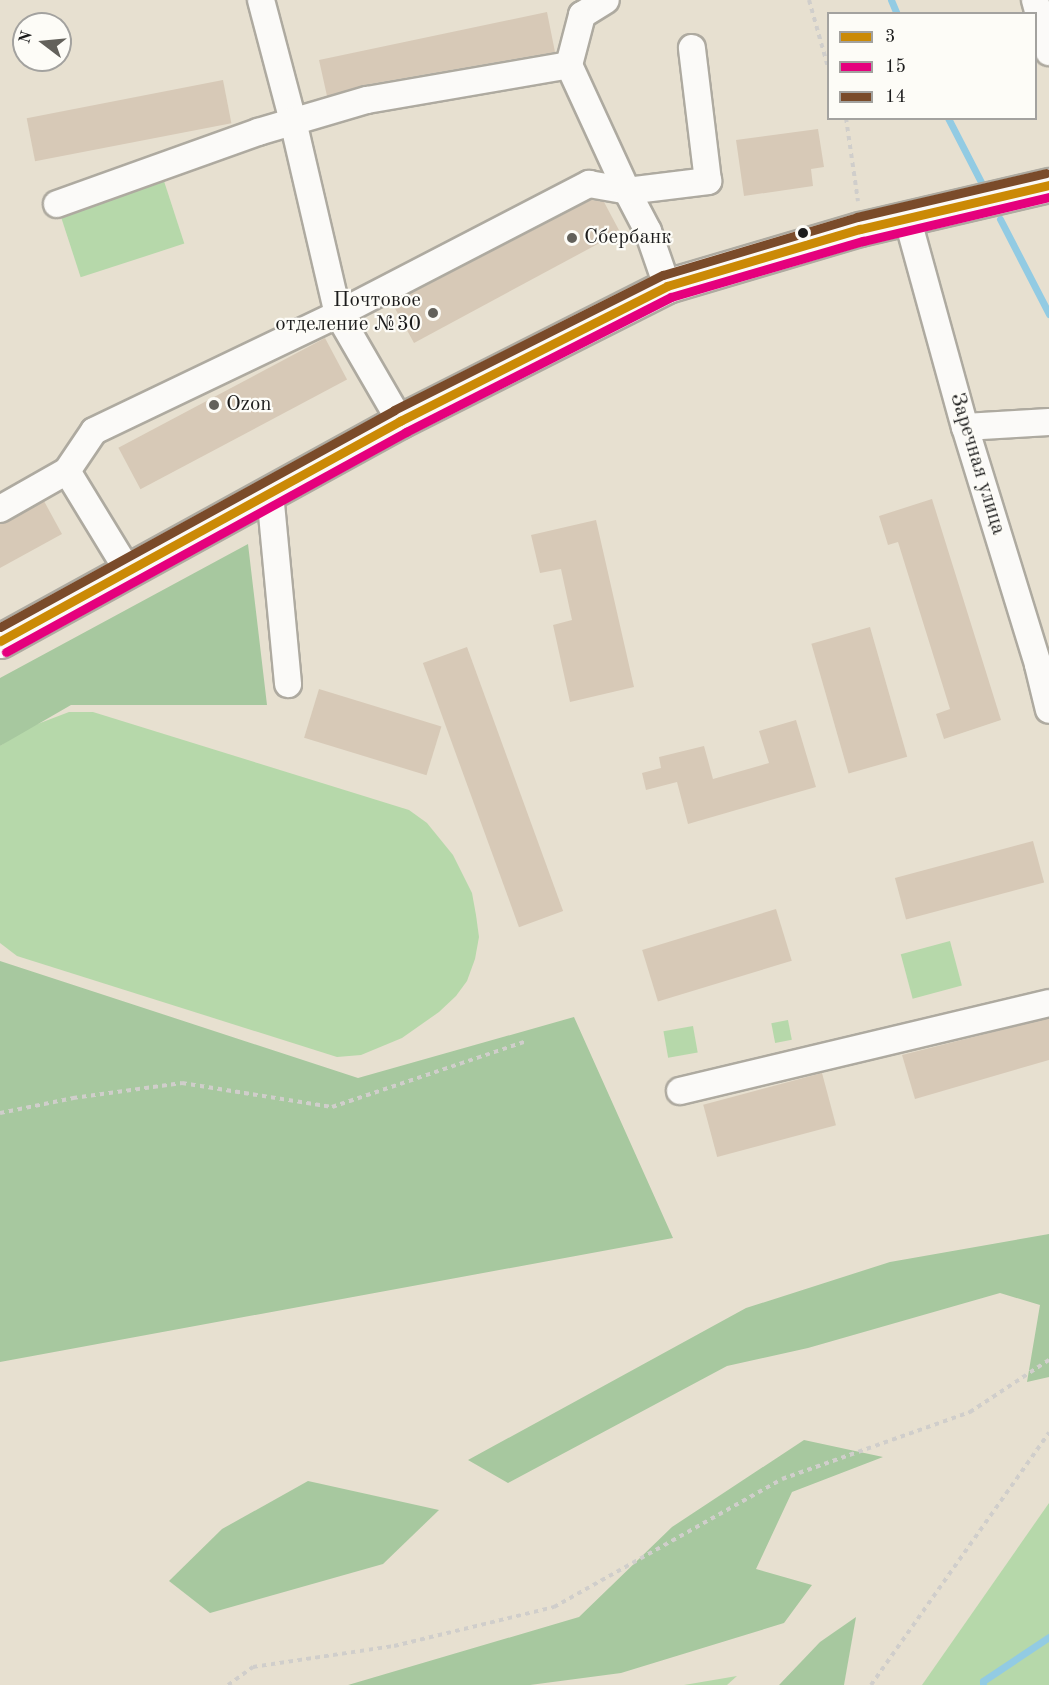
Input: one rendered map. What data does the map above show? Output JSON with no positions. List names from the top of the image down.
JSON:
{
  "streets": {
    "street": ["Заречная улица"]
  },
  "places": ["Сбербанк", "Почтовое отделение №30", "Ozon"],
  "lines": ["transit line 14", "transit line 3", "transit line 15"],
  "legend": ["3", "15", "14"],
  "north": "left"
}
